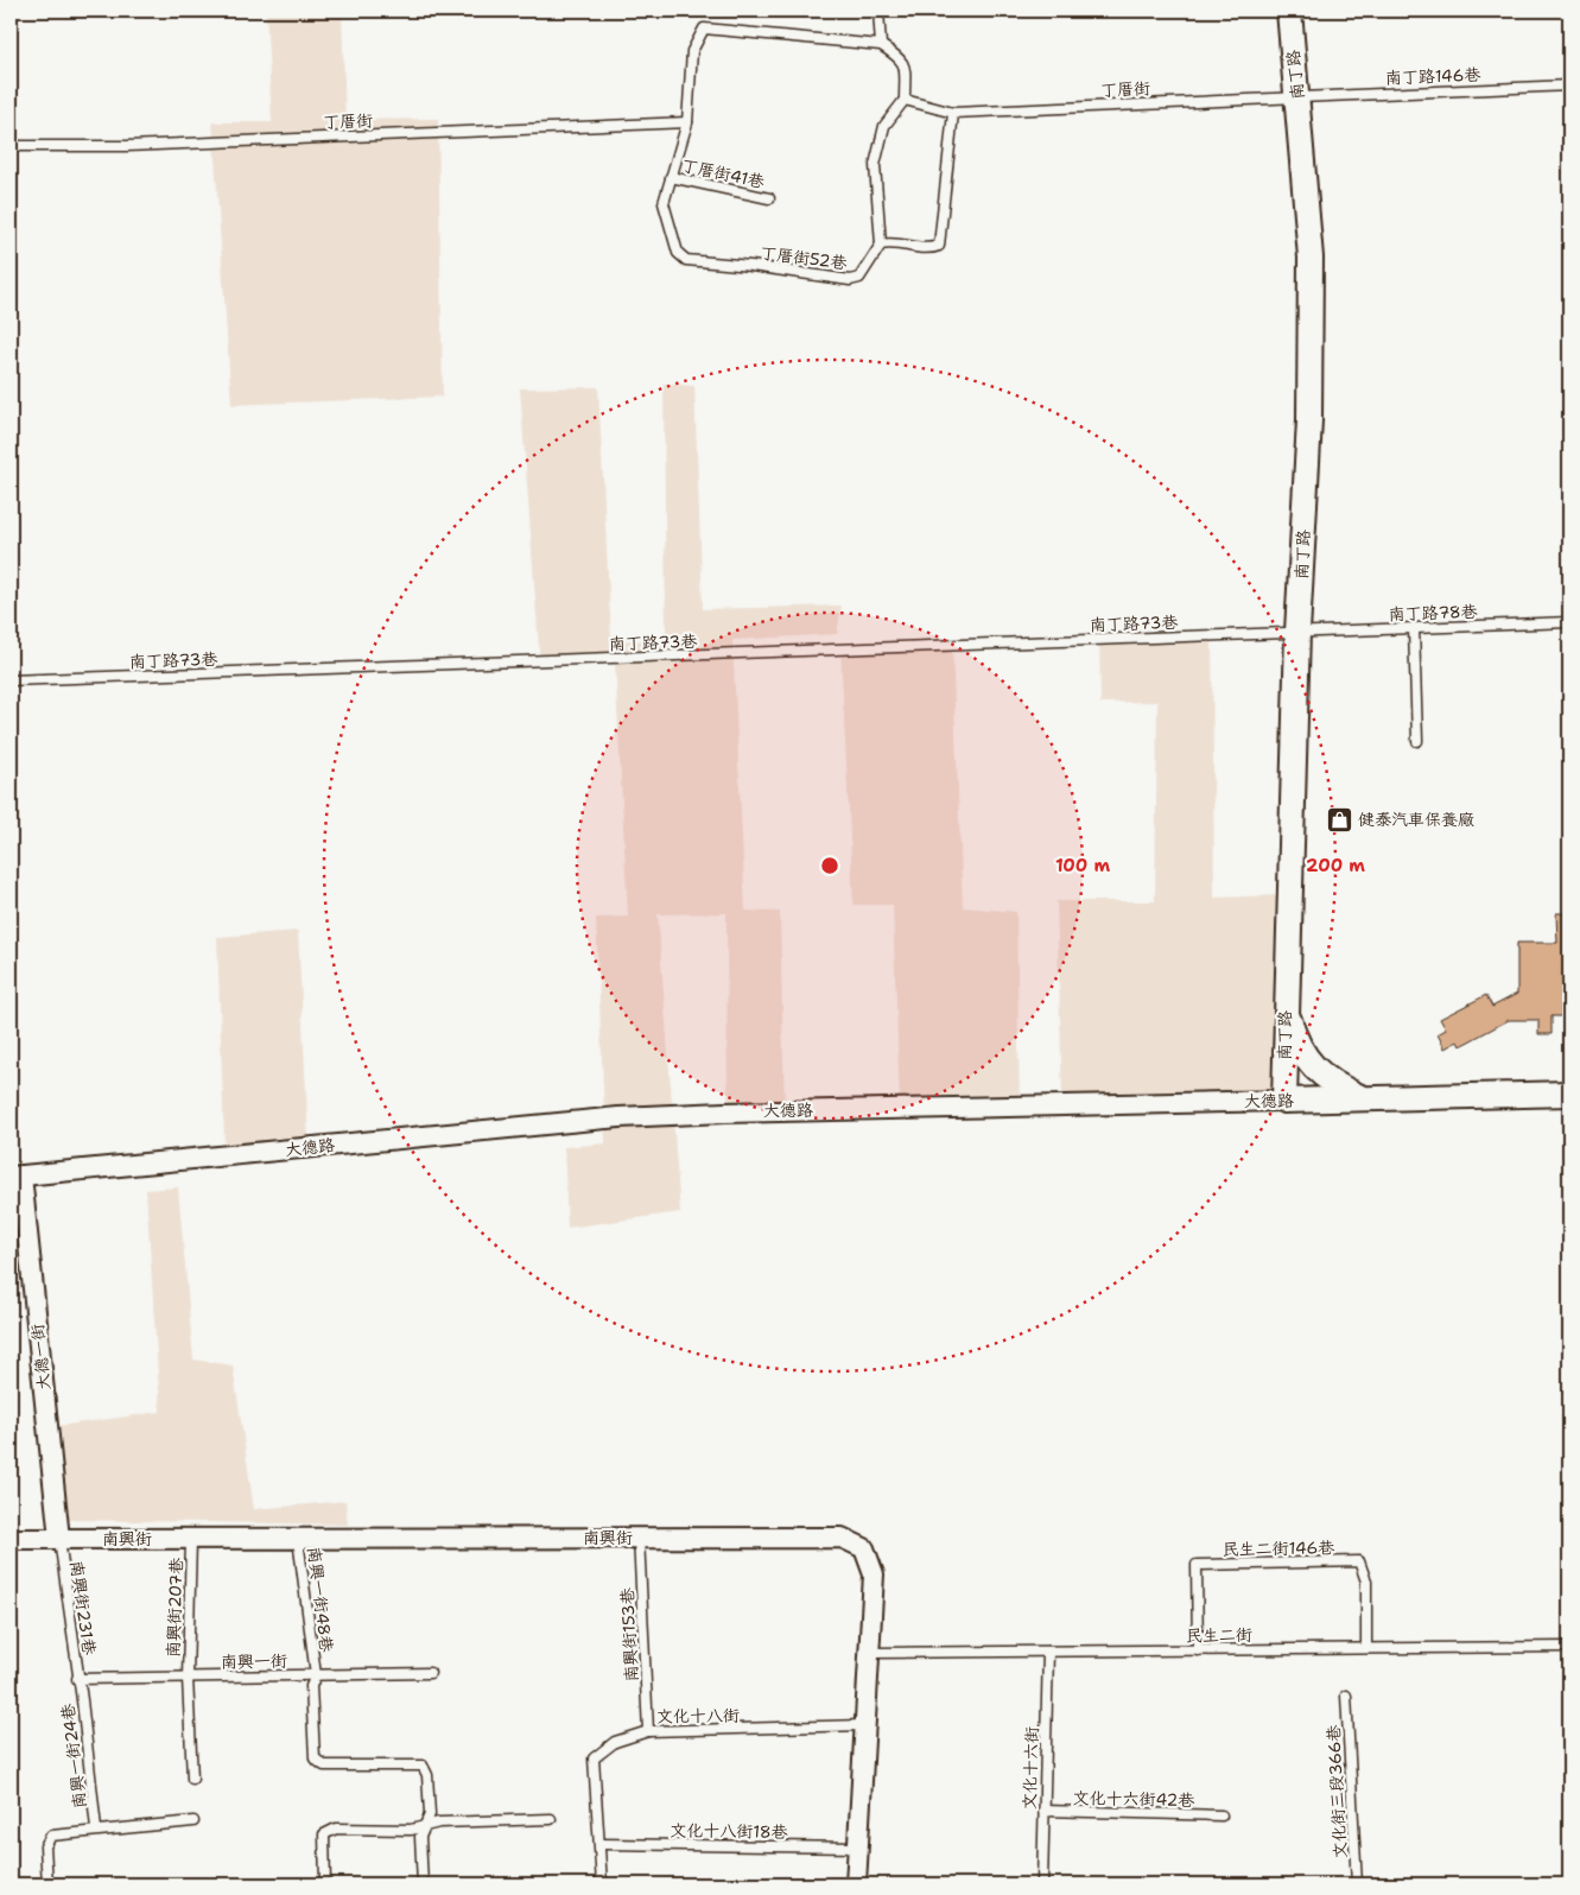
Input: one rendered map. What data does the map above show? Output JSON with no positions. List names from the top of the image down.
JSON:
{
  "streets": {
    "street": [
      "南丁路",
      "大德路",
      "大德一街",
      "南興街"
    ],
    "lane": [
      "南丁路146巷",
      "丁厝街",
      "丁厝街41巷",
      "丁厝街52巷",
      "南丁路78巷",
      "南丁路73巷",
      "民生二街146巷",
      "南興一街48巷",
      "南興街231巷",
      "南興街207巷",
      "南興街153巷",
      "民生二街",
      "南興一街",
      "文化十八街",
      "南興一街24巷",
      "文化十六街",
      "文化街三段366巷",
      "文化十六街42巷",
      "文化十八街18巷"
    ]
  },
  "crossings": [
    ["南丁路", "南丁路146巷"],
    ["南丁路", "丁厝街"],
    ["南丁路", "南丁路78巷"],
    ["南丁路", "南丁路73巷"],
    ["南丁路", "大德路"],
    ["南丁路146巷", "丁厝街"],
    ["丁厝街", "丁厝街52巷"],
    ["丁厝街41巷", "丁厝街52巷"],
    ["南丁路78巷", "南丁路73巷"],
    ["大德路", "大德一街"],
    ["大德一街", "南興街"],
    ["大德一街", "南興街231巷"],
    ["南興街", "南興一街48巷"],
    ["南興街", "南興街231巷"],
    ["南興街", "南興街207巷"],
    ["南興街", "南興街153巷"],
    ["南興街", "民生二街"],
    ["南興街", "文化十八街"],
    ["南興街", "文化十八街18巷"],
    ["民生二街146巷", "民生二街"],
    ["南興一街48巷", "南興一街"],
    ["南興街231巷", "南興一街"],
    ["南興街231巷", "南興一街24巷"],
    ["南興街207巷", "南興一街"],
    ["南興街153巷", "文化十八街"],
    ["民生二街", "文化十六街"],
    ["南興一街", "南興一街24巷"],
    ["文化十八街", "文化十八街18巷"],
    ["文化十六街", "文化十六街42巷"]
  ],
  "places": {
    "shop": ["健泰汽車保養廠"]
  },
  "rings": ["100 m", "200 m"]
}
